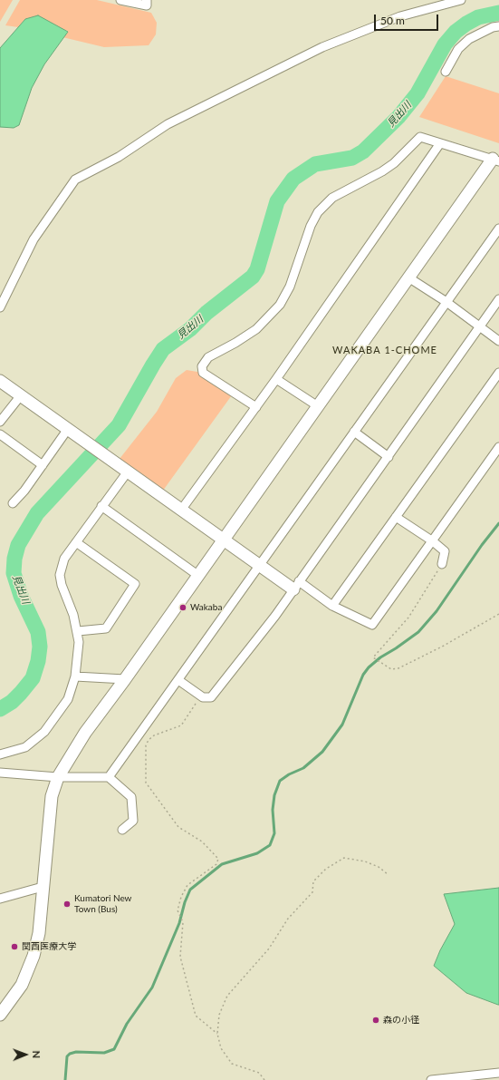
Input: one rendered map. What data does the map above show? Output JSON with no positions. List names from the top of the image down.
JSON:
{
  "districts": ["WAKABA 1-CHOME"],
  "water": ["見出川"],
  "places": [
    "Wakaba",
    "Kumatori New Town (Bus)",
    "関西医療大学",
    "森の小径"
  ],
  "scale_bar": "50 m",
  "north": "right"
}
